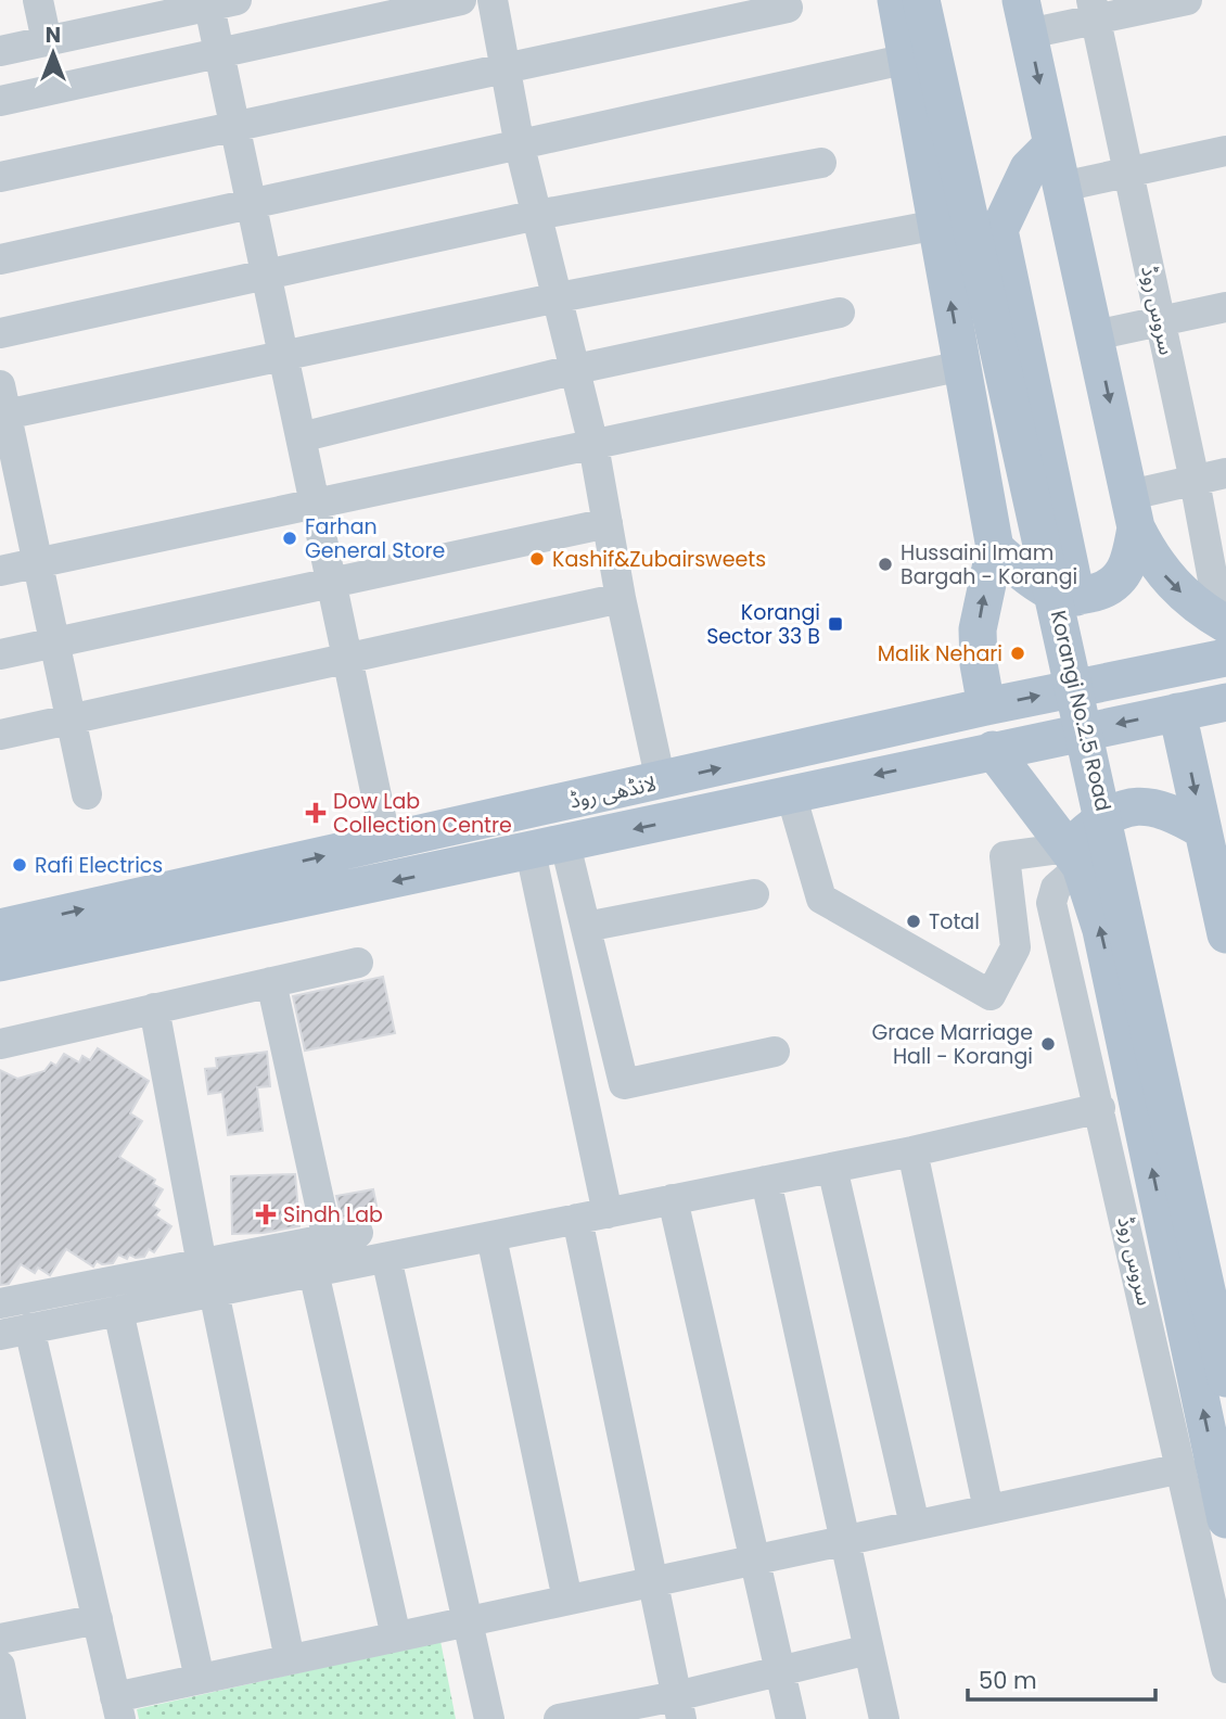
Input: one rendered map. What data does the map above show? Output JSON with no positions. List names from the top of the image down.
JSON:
{
  "streets": {
    "main road": ["Korangi No.2.5 Road", "لانڈھی روڈ"],
    "street": ["سروس روڈ"]
  },
  "places": {
    "other": [
      "Farhan General Store",
      "Kashif&Zubairsweets",
      "Hussaini Imam Bargah - Korangi",
      "Malik Nehari",
      "Rafi Electrics",
      "Total",
      "Grace Marriage Hall - Korangi"
    ],
    "transit": ["Korangi Sector 33 B"],
    "health": ["Dow Lab Collection Centre", "Sindh Lab"]
  },
  "scale_bar": "50 m",
  "north": "top"
}
